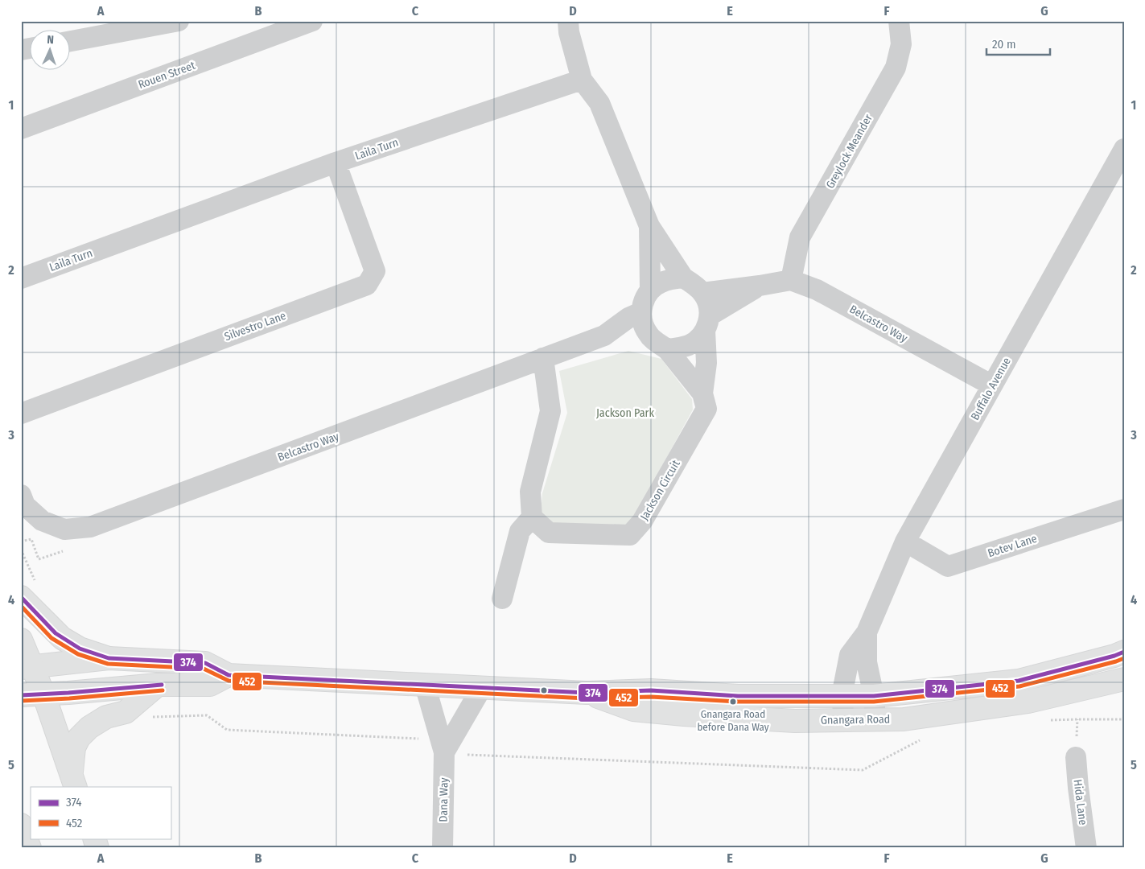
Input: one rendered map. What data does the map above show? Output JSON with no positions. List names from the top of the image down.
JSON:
{
  "streets": {
    "main road": ["Gnangara Road"],
    "street": [
      "Rouen Street",
      "Laila Turn",
      "Greylock Meander",
      "Belcastro Way",
      "Silvestro Lane",
      "Buffalo Avenue",
      "Jackson Circuit",
      "Botev Lane",
      "Dana Way",
      "Hida Lane"
    ]
  },
  "crossings": [
    ["Laila Turn", "Silvestro Lane"],
    ["Greylock Meander", "Belcastro Way"],
    ["Belcastro Way", "Buffalo Avenue"],
    ["Belcastro Way", "Jackson Circuit"],
    ["Buffalo Avenue", "Botev Lane"],
    ["Buffalo Avenue", "Gnangara Road"],
    ["Gnangara Road", "Dana Way"]
  ],
  "parks": ["Jackson Park"],
  "places": ["Gnangara Road before Dana Way"],
  "lines": ["transit line 374", "transit line 452"],
  "legend": ["374", "452"],
  "scale_bar": "20 m",
  "north": "top",
  "grid": {
    "columns": [
      "A",
      "B",
      "C",
      "D",
      "E",
      "F",
      "G"
    ],
    "rows": [
      "1",
      "2",
      "3",
      "4",
      "5"
    ]
  }
}
